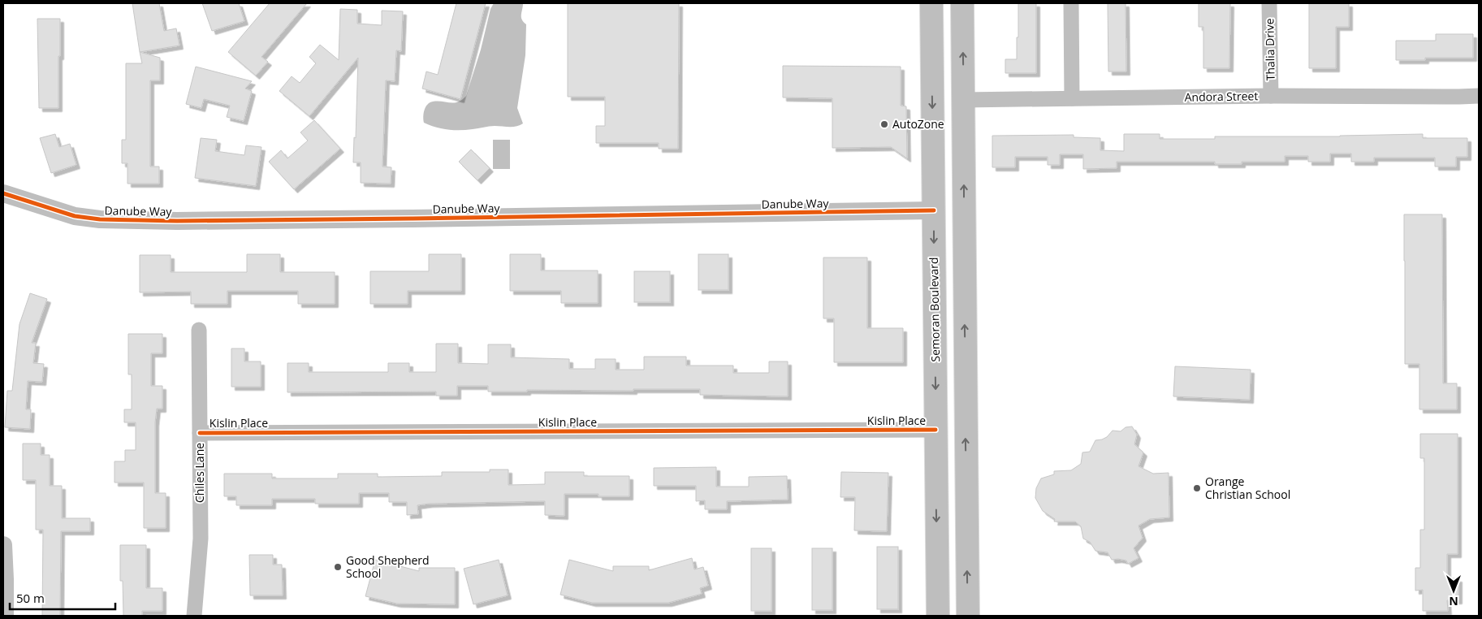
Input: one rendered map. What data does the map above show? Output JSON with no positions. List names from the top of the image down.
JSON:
{
  "streets": {
    "main road": ["Semoran Boulevard"],
    "street": [
      "Thalia Drive",
      "Andora Street",
      "Danube Way",
      "Kislin Place",
      "Chiles Lane"
    ]
  },
  "crossings": [
    ["Thalia Drive", "Andora Street"],
    ["Danube Way", "Semoran Boulevard"],
    ["Semoran Boulevard", "Kislin Place"],
    ["Kislin Place", "Chiles Lane"]
  ],
  "places": ["AutoZone", "Orange Christian School", "Good Shepherd School"],
  "scale_bar": "50 m",
  "north": "bottom"
}
